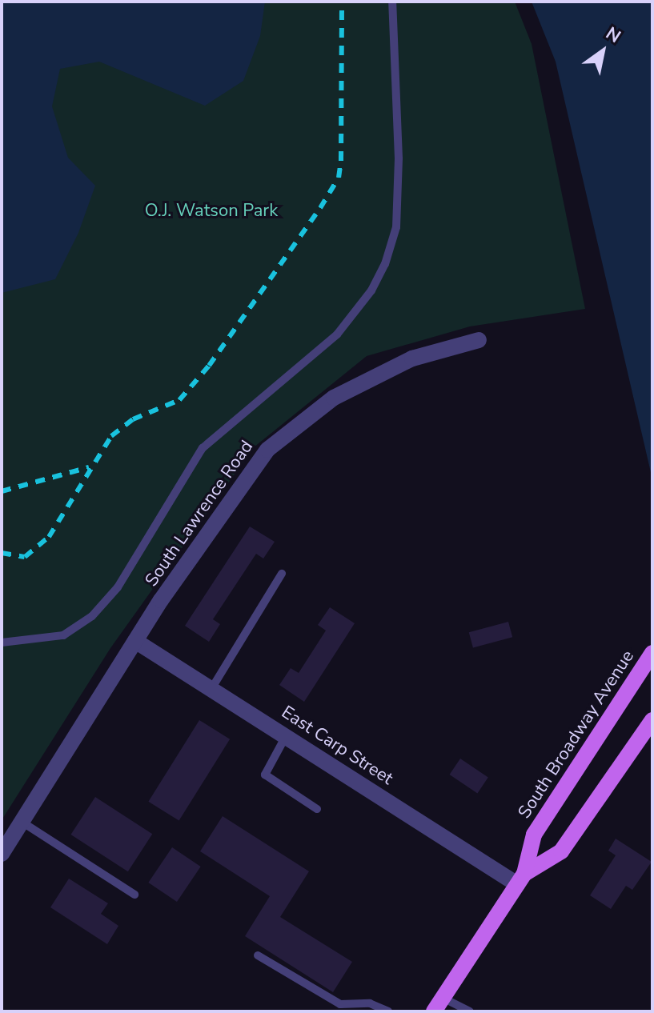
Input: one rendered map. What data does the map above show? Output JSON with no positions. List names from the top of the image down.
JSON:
{
  "streets": {
    "main road": ["South Broadway Avenue"],
    "street": ["South Lawrence Road", "East Carp Street"]
  },
  "crossings": [
    ["South Lawrence Road", "East Carp Street"],
    ["South Broadway Avenue", "East Carp Street"]
  ],
  "parks": ["O.J. Watson Park"],
  "north": "top right"
}
